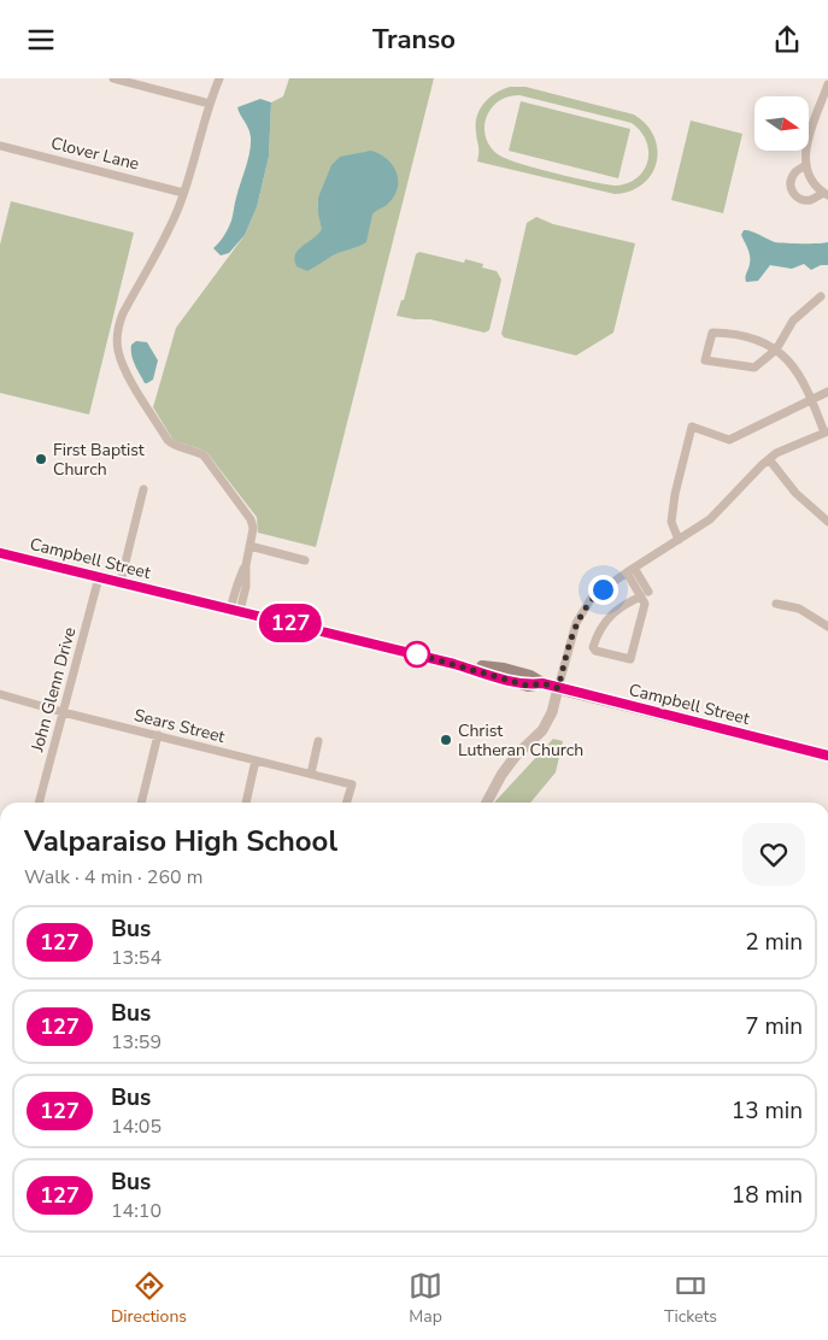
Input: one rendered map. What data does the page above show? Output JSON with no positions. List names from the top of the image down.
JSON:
{
  "streets": {
    "main road": ["Campbell Street"],
    "street": ["Clover Lane", "John Glenn Drive", "Sears Street"]
  },
  "crossings": [
    ["Campbell Street", "John Glenn Drive"],
    ["John Glenn Drive", "Sears Street"]
  ],
  "places": ["First Baptist Church", "Christ Lutheran Church"],
  "lines": ["bus line 127"],
  "north": "right",
  "page": {
    "header": "Transo",
    "on_map": "127",
    "heading": ["Valparaiso High School", "Walk · 4 min · 260 m"],
    "list": [
      {
        "mark": "127",
        "name": "Bus",
        "note": "13:54",
        "value": "2 min"
      },
      {
        "mark": "127",
        "name": "Bus",
        "note": "13:59",
        "value": "7 min"
      },
      {
        "mark": "127",
        "name": "Bus",
        "note": "14:05",
        "value": "13 min"
      },
      {
        "mark": "127",
        "name": "Bus",
        "note": "14:10",
        "value": "18 min"
      }
    ],
    "tabs": ["Directions", "Map", "Tickets"]
  }
}
